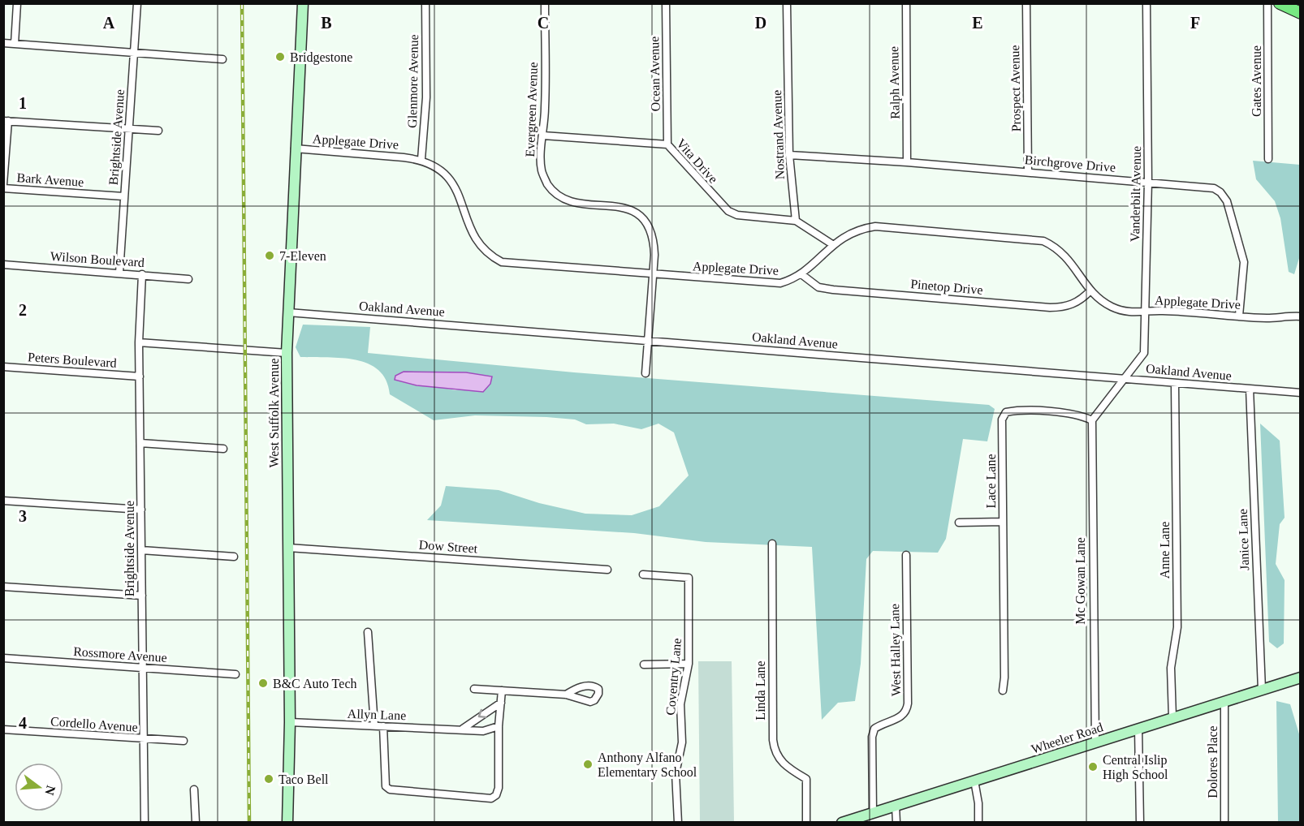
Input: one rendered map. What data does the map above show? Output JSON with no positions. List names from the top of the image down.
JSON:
{
  "streets": {
    "main road": ["West Suffolk Avenue", "Wheeler Road"],
    "street": [
      "Ocean Avenue",
      "Glenmore Avenue",
      "Gates Avenue",
      "Ralph Avenue",
      "Prospect Avenue",
      "Evergreen Avenue",
      "Nostrand Avenue",
      "Brightside Avenue",
      "Applegate Drive",
      "Vita Drive",
      "Birchgrove Drive",
      "Bark Avenue",
      "Vanderbilt Avenue",
      "Wilson Boulevard",
      "Pinetop Drive",
      "Oakland Avenue",
      "Peters Boulevard",
      "Lace Lane",
      "Janice Lane",
      "Dow Street",
      "Anne Lane",
      "Mc Gowan Lane",
      "West Halley Lane",
      "Rossmore Avenue",
      "Coventry Lane",
      "Linda Lane",
      "Allyn Lane",
      "Cordello Avenue",
      "Dolores Place"
    ]
  },
  "crossings": [
    ["Ocean Avenue", "Vita Drive"],
    ["Glenmore Avenue", "Applegate Drive"],
    ["Ralph Avenue", "Birchgrove Drive"],
    ["Prospect Avenue", "Birchgrove Drive"],
    ["Evergreen Avenue", "Applegate Drive"],
    ["Evergreen Avenue", "Vita Drive"],
    ["Evergreen Avenue", "Oakland Avenue"],
    ["Nostrand Avenue", "Vita Drive"],
    ["Nostrand Avenue", "Birchgrove Drive"],
    ["Brightside Avenue", "Bark Avenue"],
    ["Brightside Avenue", "Wilson Boulevard"],
    ["Brightside Avenue", "Peters Boulevard"],
    ["Brightside Avenue", "Rossmore Avenue"],
    ["Brightside Avenue", "Cordello Avenue"],
    ["Applegate Drive", "Birchgrove Drive"],
    ["Applegate Drive", "Vanderbilt Avenue"],
    ["Applegate Drive", "Pinetop Drive"],
    ["Applegate Drive", "West Suffolk Avenue"],
    ["Birchgrove Drive", "Vanderbilt Avenue"],
    ["Vanderbilt Avenue", "Oakland Avenue"],
    ["Oakland Avenue", "West Suffolk Avenue"],
    ["Oakland Avenue", "Janice Lane"],
    ["Oakland Avenue", "Anne Lane"],
    ["West Suffolk Avenue", "Dow Street"],
    ["West Suffolk Avenue", "Allyn Lane"],
    ["Lace Lane", "Mc Gowan Lane"],
    ["Janice Lane", "Wheeler Road"],
    ["Anne Lane", "Wheeler Road"],
    ["Mc Gowan Lane", "Wheeler Road"],
    ["West Halley Lane", "Wheeler Road"],
    ["Wheeler Road", "Dolores Place"]
  ],
  "places": [
    "Bridgestone",
    "7-Eleven",
    "B&C Auto Tech",
    "Anthony Alfano Elementary School",
    "Central Islip High School",
    "Taco Bell"
  ],
  "north": "right",
  "grid": {
    "columns": [
      "A",
      "B",
      "C",
      "D",
      "E",
      "F"
    ],
    "rows": [
      "1",
      "2",
      "3",
      "4"
    ]
  }
}
